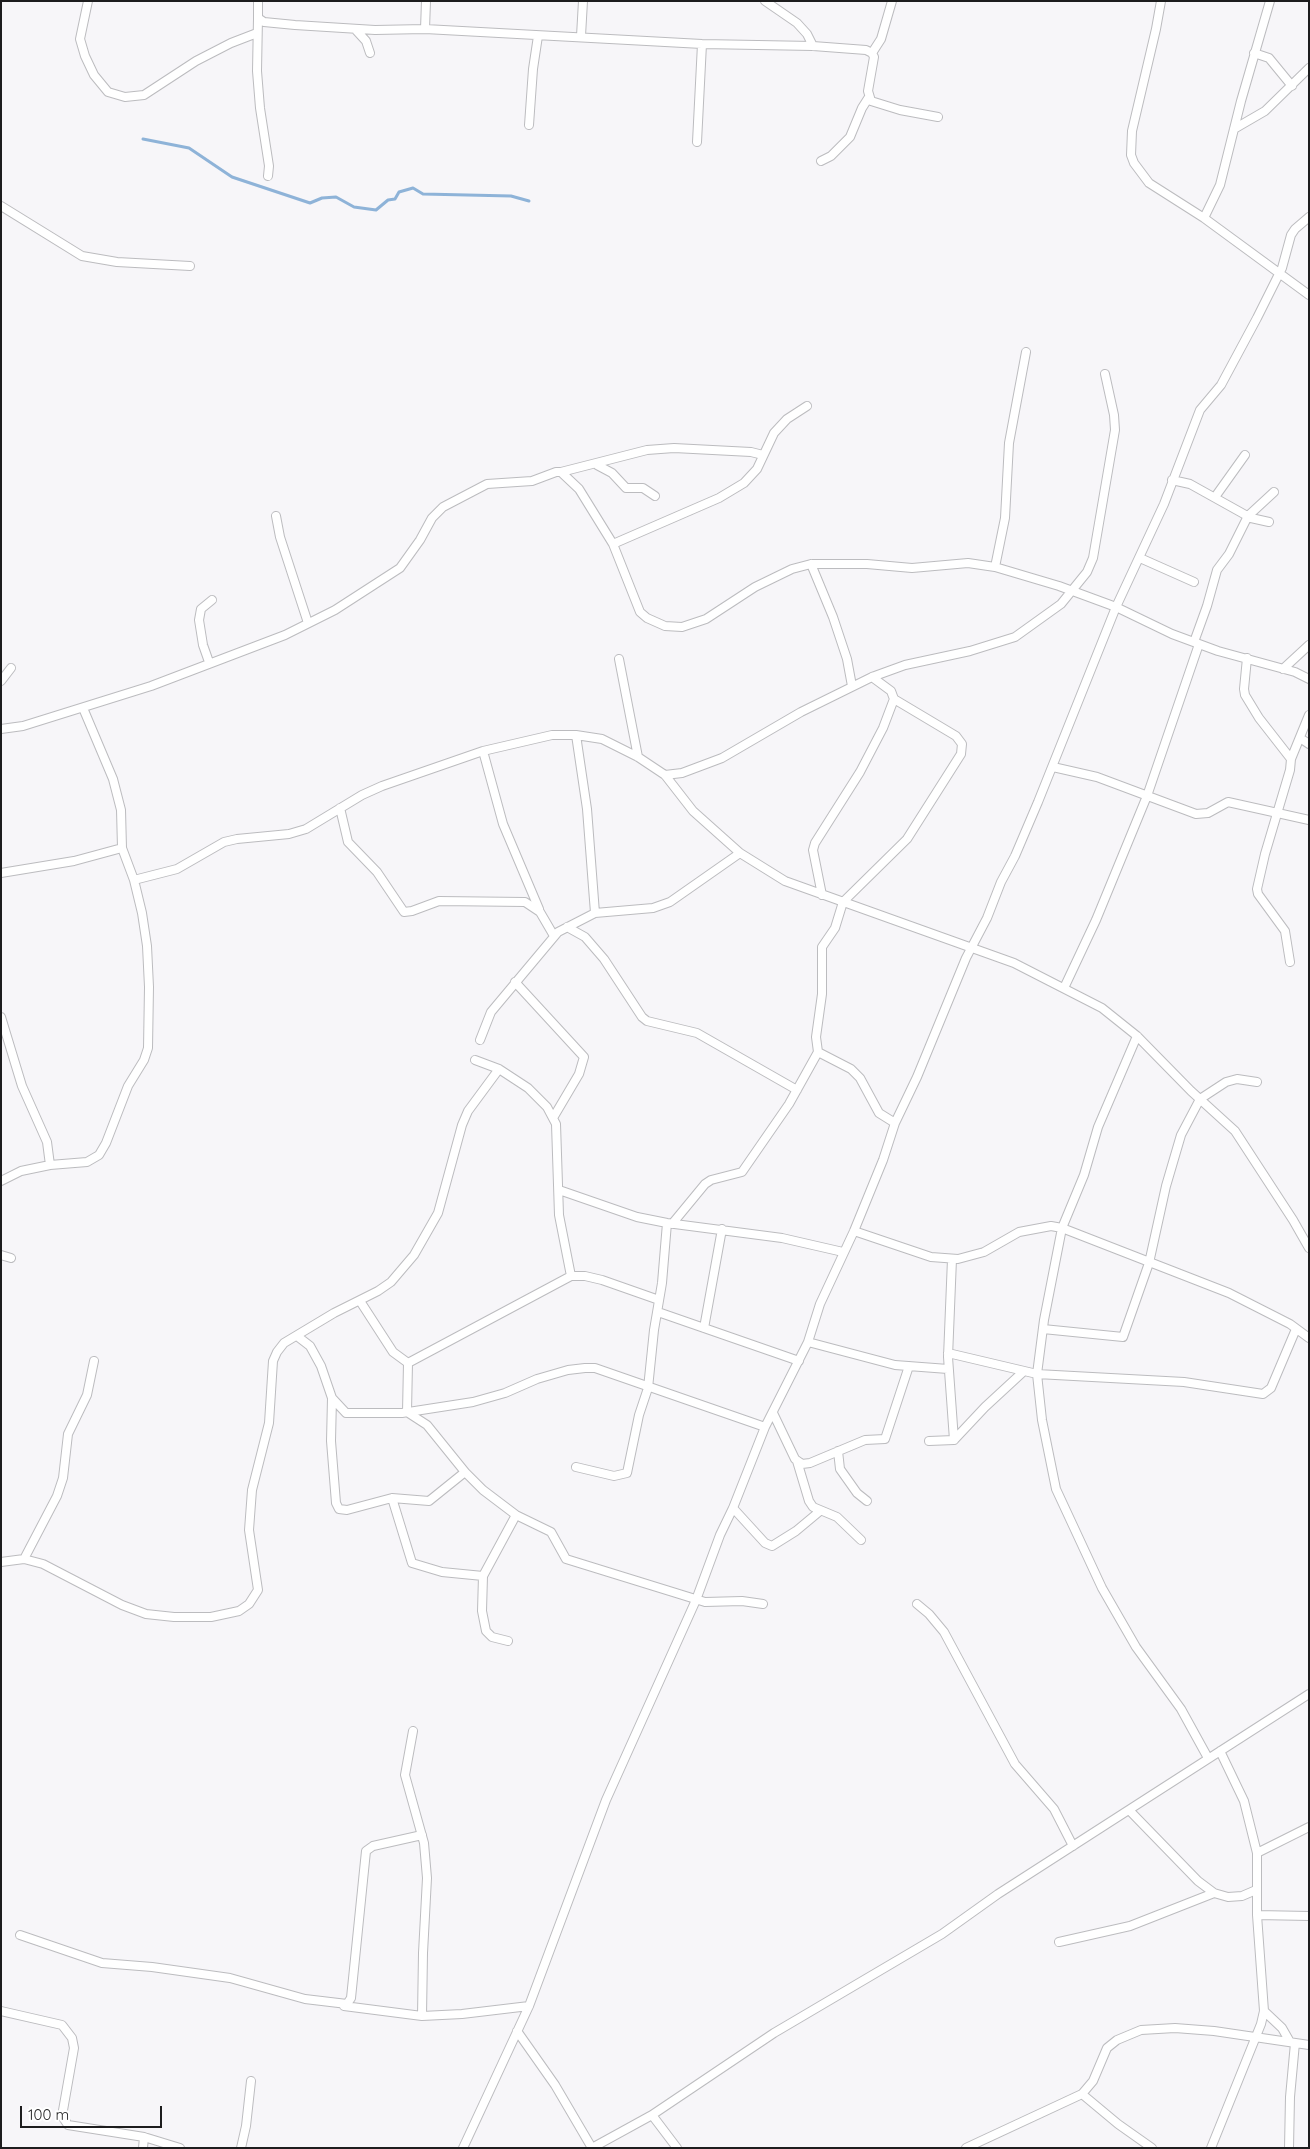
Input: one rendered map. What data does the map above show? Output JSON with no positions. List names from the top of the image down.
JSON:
{
  "scale_bar": "100 m"
}
